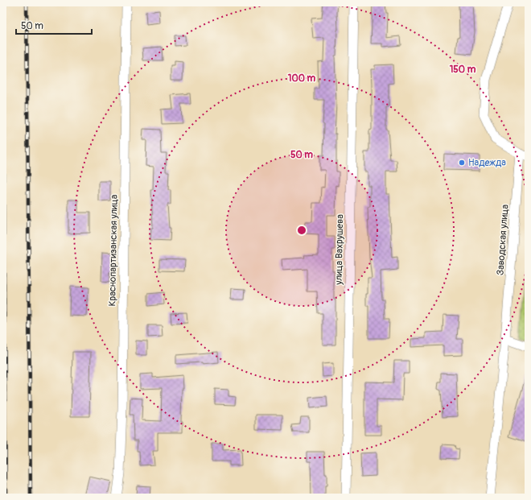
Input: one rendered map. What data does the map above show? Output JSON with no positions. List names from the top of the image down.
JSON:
{
  "streets": {
    "street": ["Заводская улица", "улица Вахрушева", "Краснопартизанская улица"]
  },
  "places": ["Надежда"],
  "scale_bar": "50 m",
  "rings": ["150 m", "100 m", "50 m"]
}
